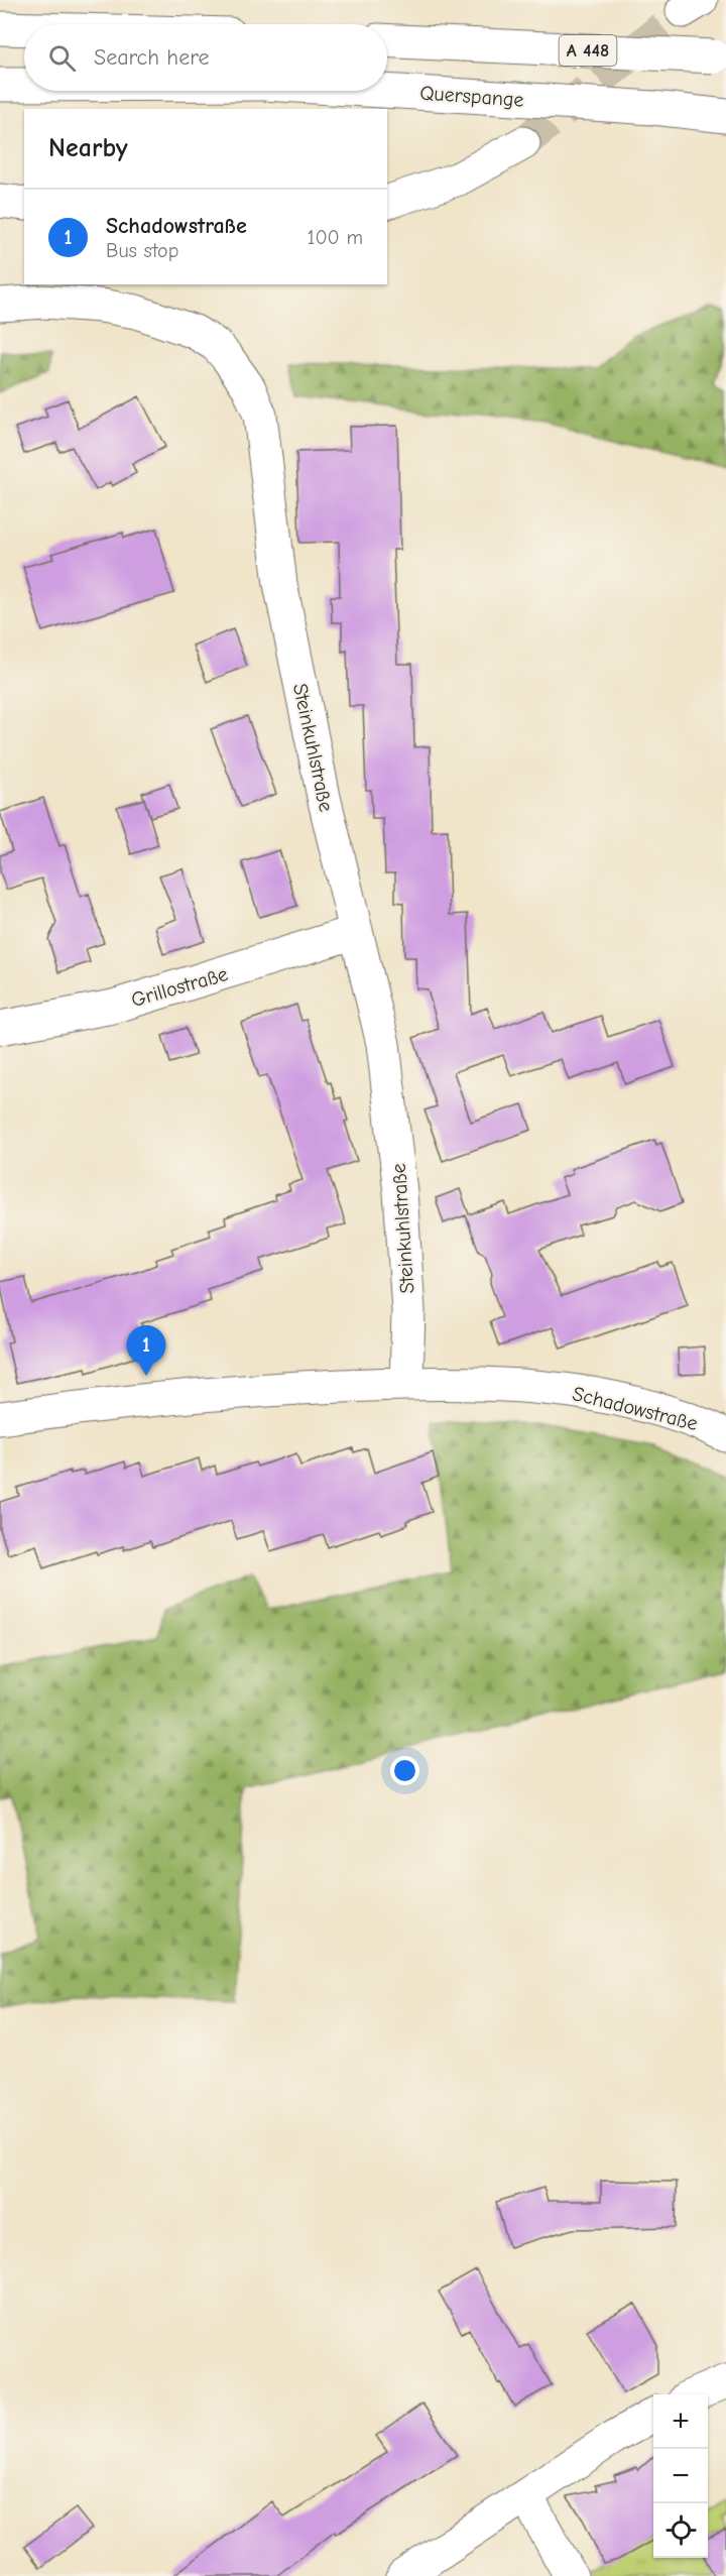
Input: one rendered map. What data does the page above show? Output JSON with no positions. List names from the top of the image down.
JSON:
{
  "streets": {
    "main road": [
      "A 448",
      "Querspange",
      "Steinkuhlstraße",
      "Grillostraße",
      "Schadowstraße"
    ]
  },
  "crossings": [
    ["Steinkuhlstraße", "Grillostraße"],
    ["Steinkuhlstraße", "Schadowstraße"]
  ],
  "page": {
    "search": "Search here",
    "heading": "Nearby",
    "list": [
      {
        "mark": "1",
        "name": "Schadowstraße",
        "note": "Bus stop",
        "value": "100 m"
      }
    ],
    "pins": "1",
    "map_buttons": ["+", "−"]
  }
}
